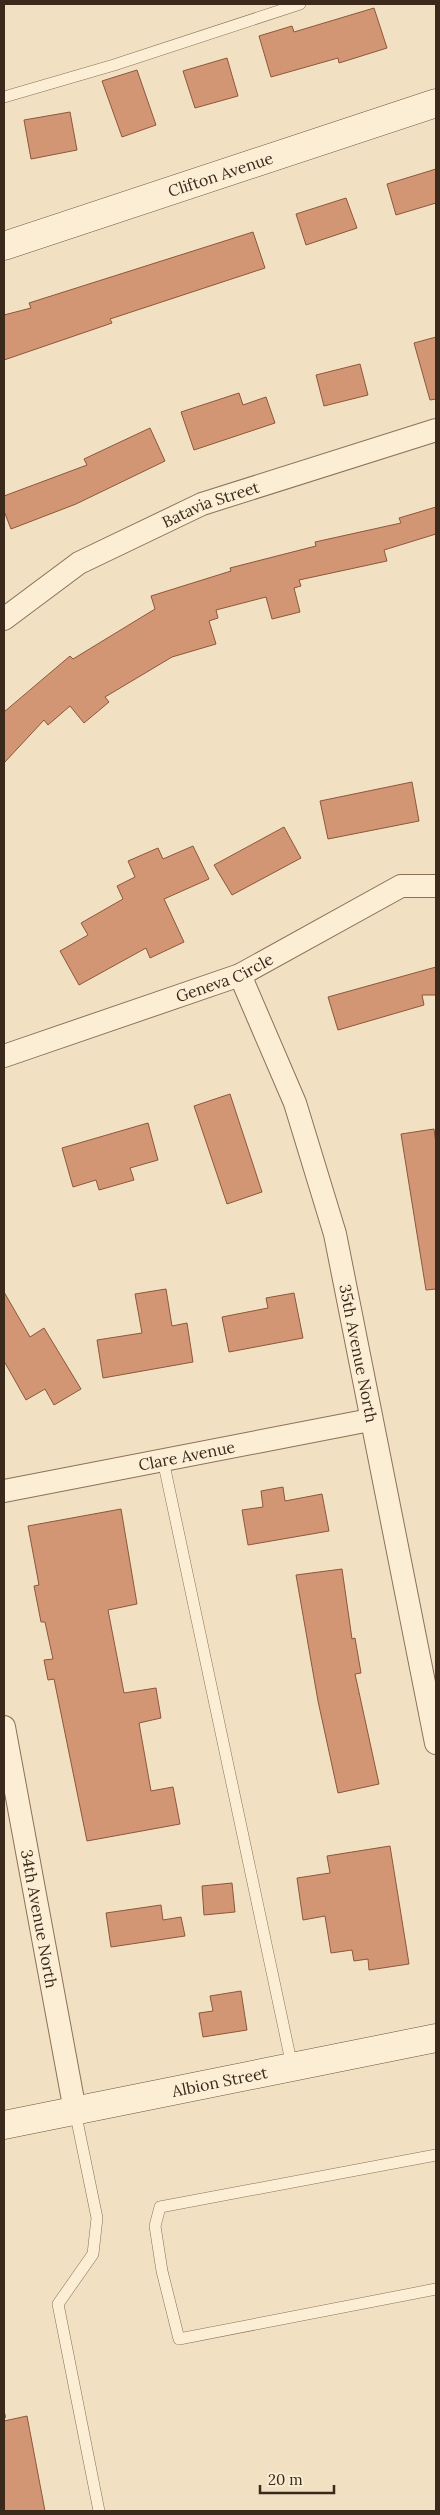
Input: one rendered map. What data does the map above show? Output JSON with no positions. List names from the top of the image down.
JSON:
{
  "streets": {
    "street": [
      "Clifton Avenue",
      "Batavia Street",
      "Geneva Circle",
      "35th Avenue North",
      "Clare Avenue",
      "34th Avenue North",
      "Albion Street"
    ]
  },
  "crossings": [
    ["Geneva Circle", "35th Avenue North"],
    ["35th Avenue North", "Clare Avenue"],
    ["34th Avenue North", "Albion Street"]
  ],
  "scale_bar": "20 m"
}
